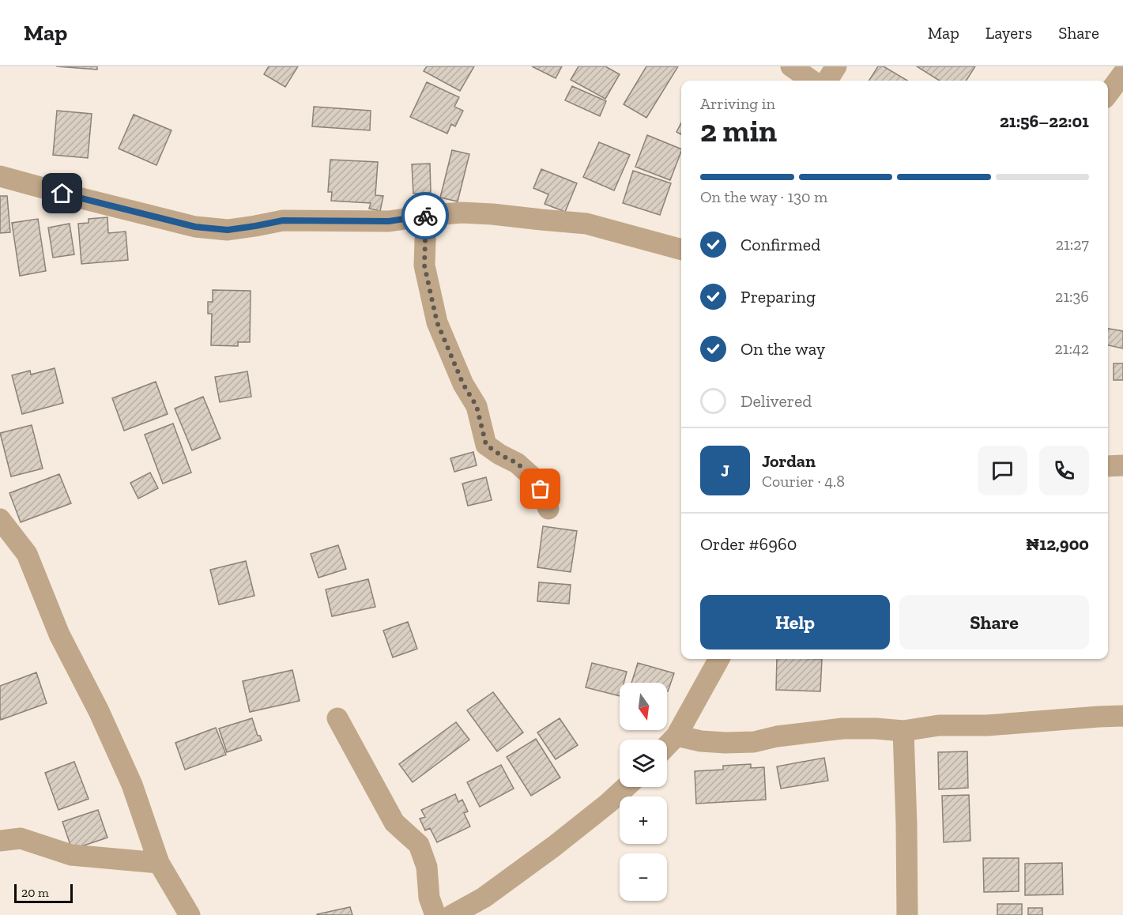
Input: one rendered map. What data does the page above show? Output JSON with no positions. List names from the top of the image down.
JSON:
{
  "scale_bar": "20 m",
  "north": "bottom",
  "page": {
    "header": "Map",
    "nav": ["Map", "Layers", "Share"],
    "heading": ["2 min", "Arriving in", "21:56–22:01"],
    "panel": [
      "Jordan",
      "Courier · 4.8",
      "Order #6960",
      "₦12,900"
    ],
    "bar": "On the way · 130 m",
    "list": [
      ["Confirmed", "21:27"],
      ["Preparing", "21:36"],
      ["On the way", "21:42"],
      "Delivered"
    ],
    "round": "J",
    "buttons": ["Help", "Share"],
    "map_buttons": ["+", "−"],
    "scale": "20 m"
  }
}
